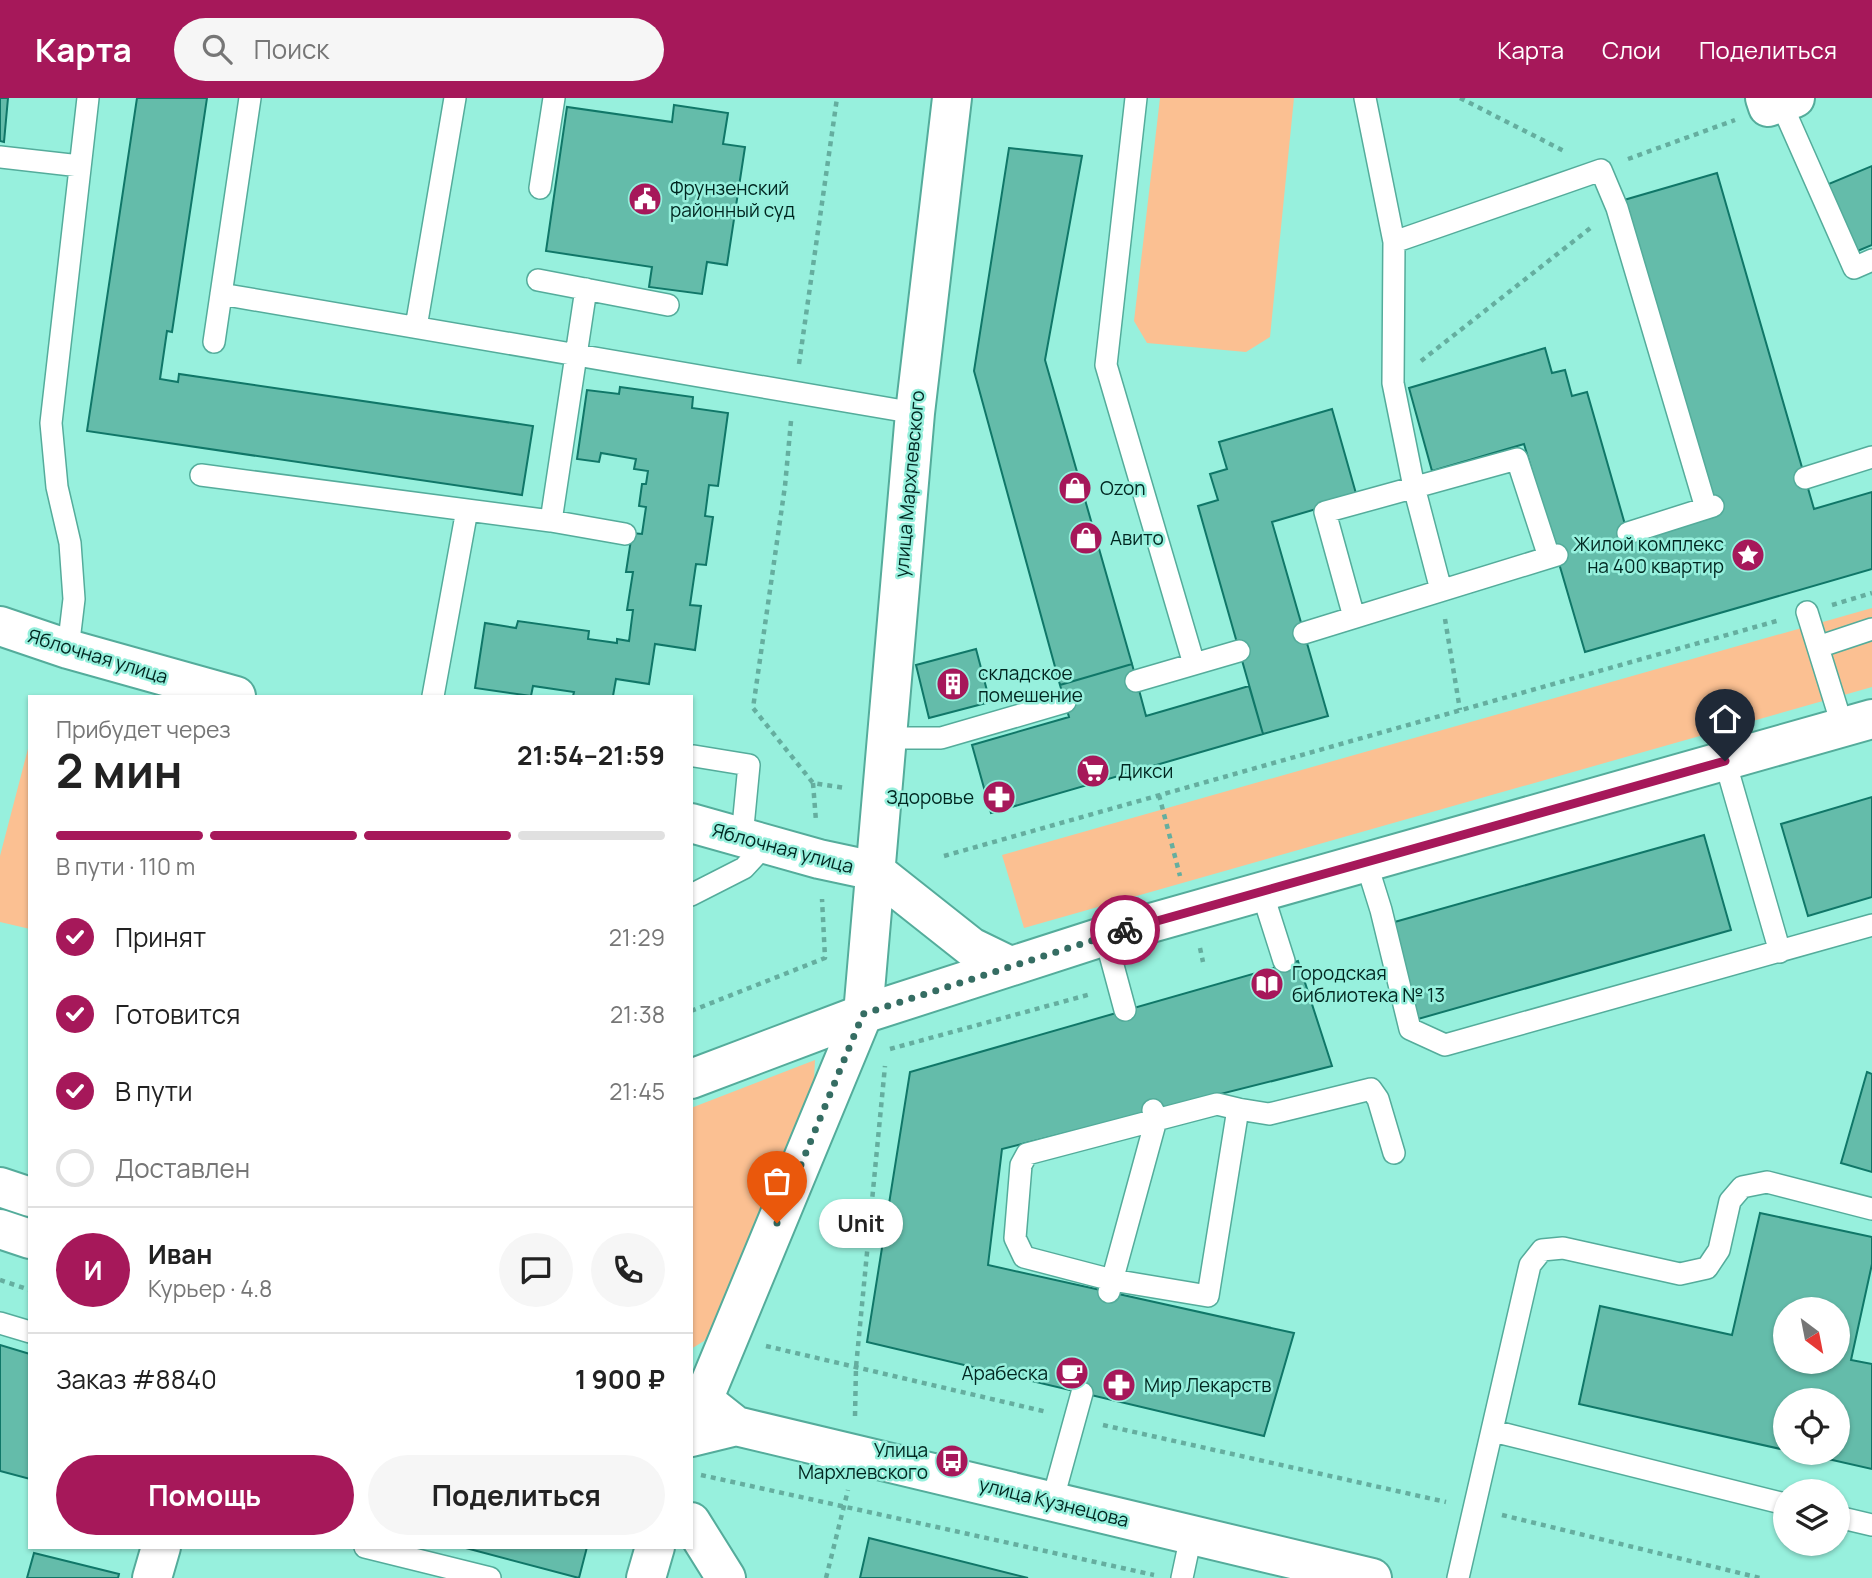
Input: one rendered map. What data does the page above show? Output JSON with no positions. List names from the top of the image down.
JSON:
{
  "streets": {
    "street": ["улица Мархлевского", "Яблочная улица", "улица Кузнецова"]
  },
  "crossings": [
    ["улица Мархлевского", "Яблочная улица"],
    ["улица Мархлевского", "улица Кузнецова"]
  ],
  "places": {
    "public building": ["Фрунзенский районный суд"],
    "shop": ["Ozon", "Авито"],
    "place": ["Жилой комплекс на 400 квартир"],
    "building": ["складское помешение"],
    "supermarket": ["Дикси"],
    "pharmacy": ["Здоровье", "Мир Лекарств"],
    "library": ["Городская библиотека № 13"],
    "other": ["Unit"],
    "cafe": ["Арабеска"],
    "bus stop": ["Улица Мархлевского"]
  },
  "north": "bottom right",
  "page": {
    "header": "Карта",
    "search": "Поиск",
    "nav": ["Карта", "Слои", "Поделиться"],
    "heading": ["2 мин", "Прибудет через", "21:54–21:59"],
    "panel": [
      "Иван",
      "Курьер · 4.8",
      "Заказ #8840",
      "1 900 ₽"
    ],
    "bar": "В пути · 110 m",
    "list": [
      ["Принят", "21:29"],
      ["Готовится", "21:38"],
      ["В пути", "21:45"],
      "Доставлен"
    ],
    "bubble": "Unit",
    "round": "И",
    "buttons": ["Помощь", "Поделиться"]
  }
}
